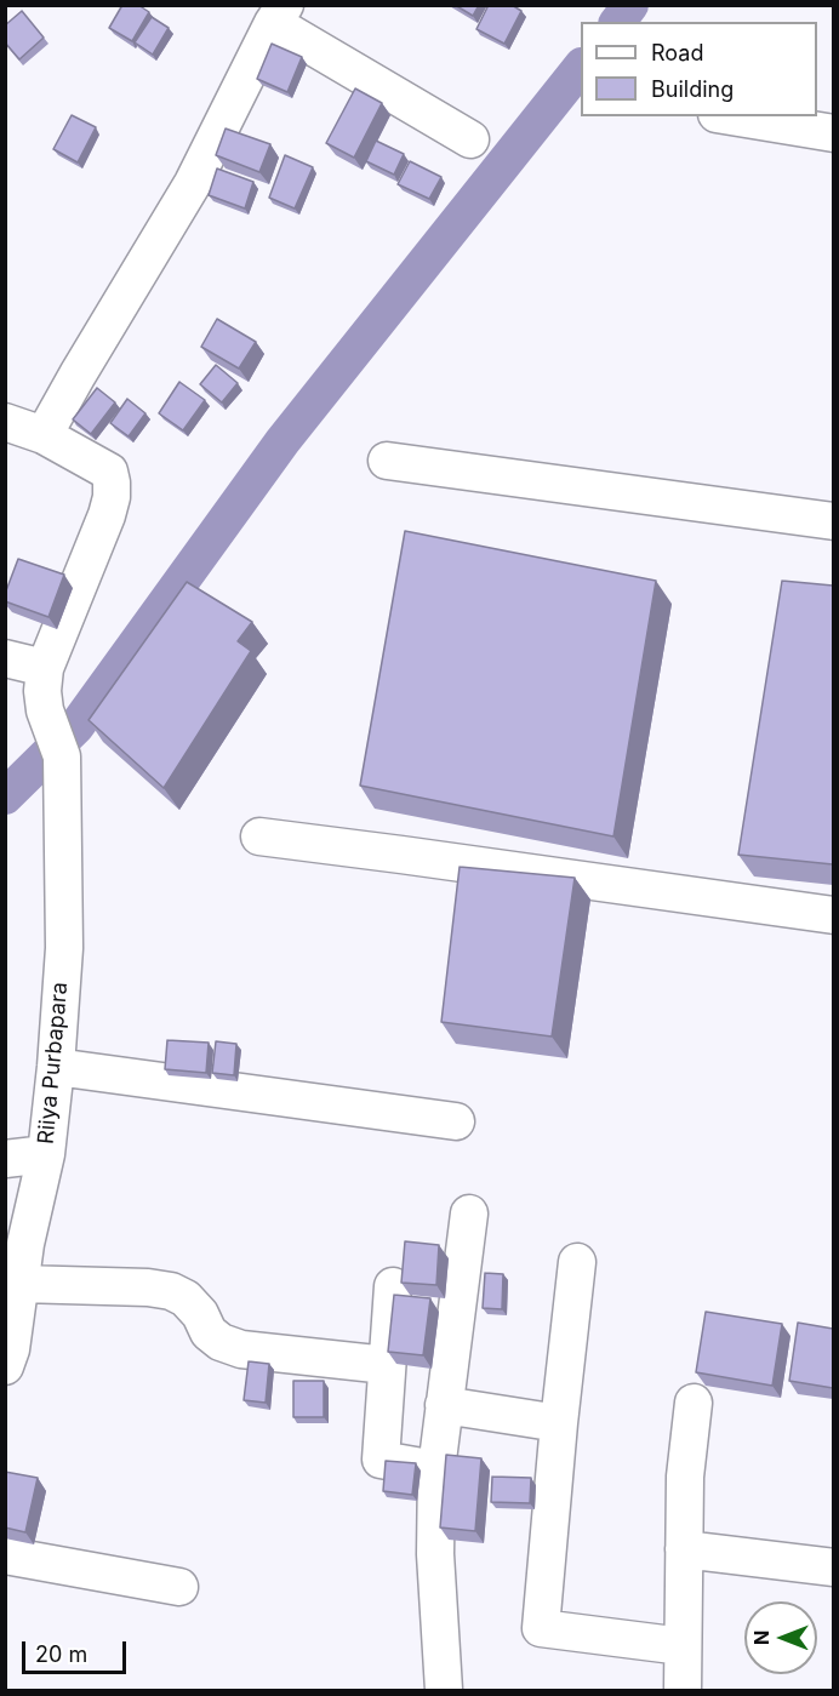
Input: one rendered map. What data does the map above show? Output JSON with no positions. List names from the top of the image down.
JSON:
{
  "streets": {
    "street": ["Riiya Purbapara"]
  },
  "legend": ["Road", "Building"],
  "scale_bar": "20 m",
  "north": "left"
}
